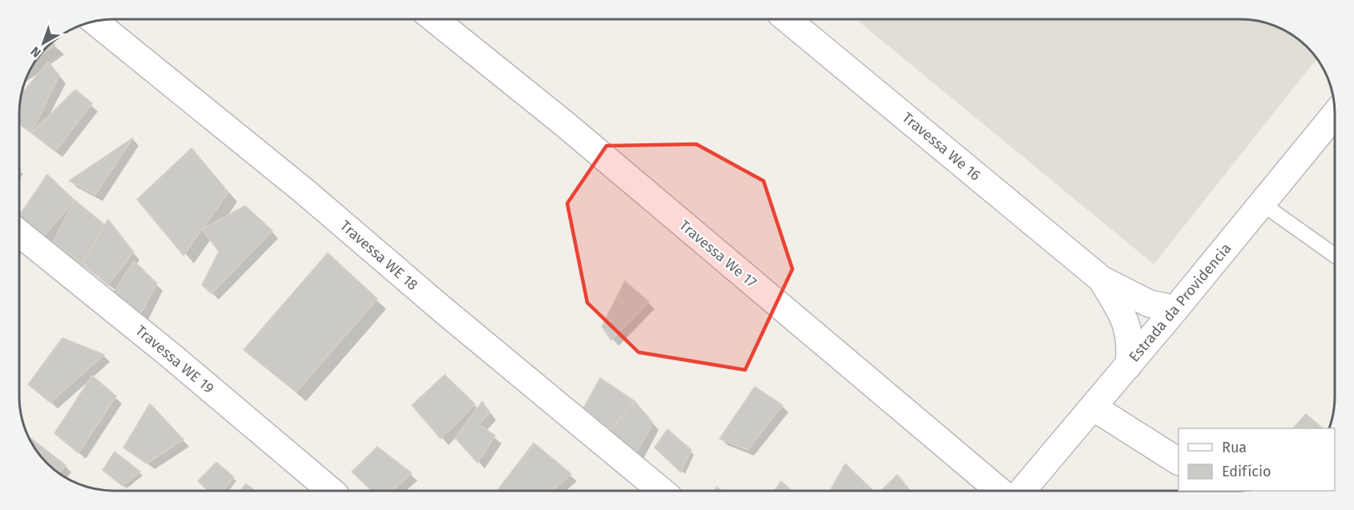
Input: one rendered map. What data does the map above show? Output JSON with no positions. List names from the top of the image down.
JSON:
{
  "streets": {
    "street": [
      "Travessa We 16",
      "Travessa We 17",
      "Travessa WE 18",
      "Estrada da Providencia",
      "Travessa WE 19"
    ]
  },
  "legend": ["Rua", "Edifício"],
  "north": "bottom left"
}
